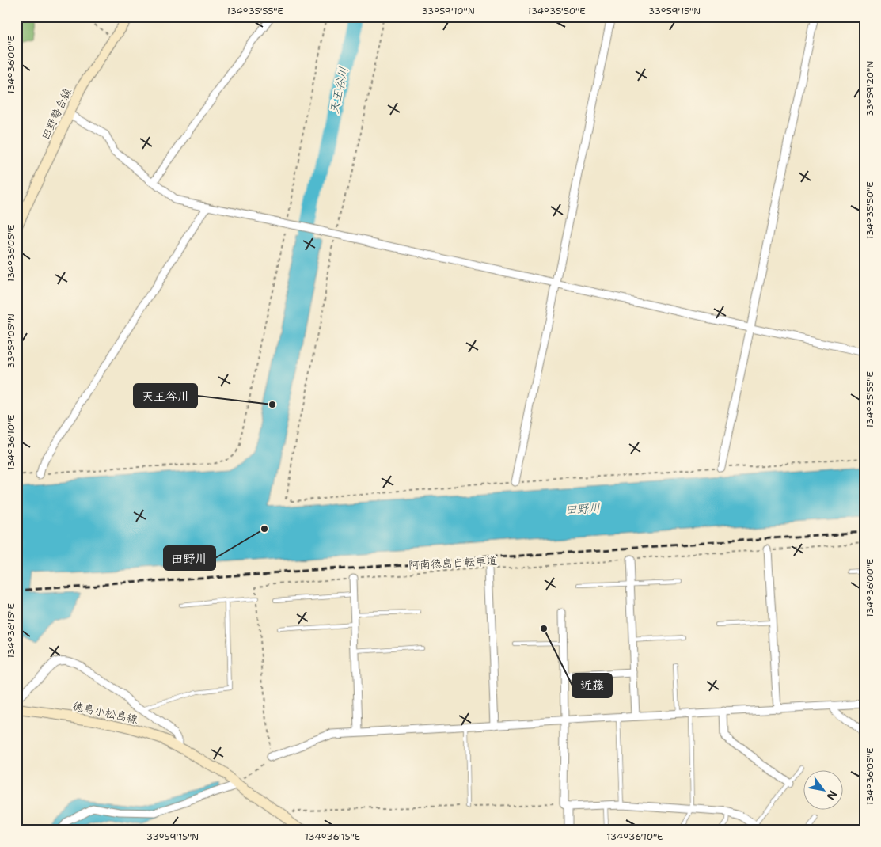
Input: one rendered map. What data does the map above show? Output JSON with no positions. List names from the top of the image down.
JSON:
{
  "streets": {
    "main road": ["田野勢合線", "徳島小松島線"],
    "path": ["阿南徳島自転車道"]
  },
  "water": ["天王谷川", "田野川"],
  "places": ["天王谷川", "田野川", "近藤"],
  "north": "bottom right",
  "coordinates": [
    "134°35'55\"E",
    "33°59'10\"N",
    "134°35'50\"E",
    "33°59'15\"N",
    "134°36'00\"E",
    "33°59'20\"N",
    "134°36'05\"E",
    "33°59'05\"N",
    "134°36'10\"E",
    "134°36'15\"E"
  ]
}
